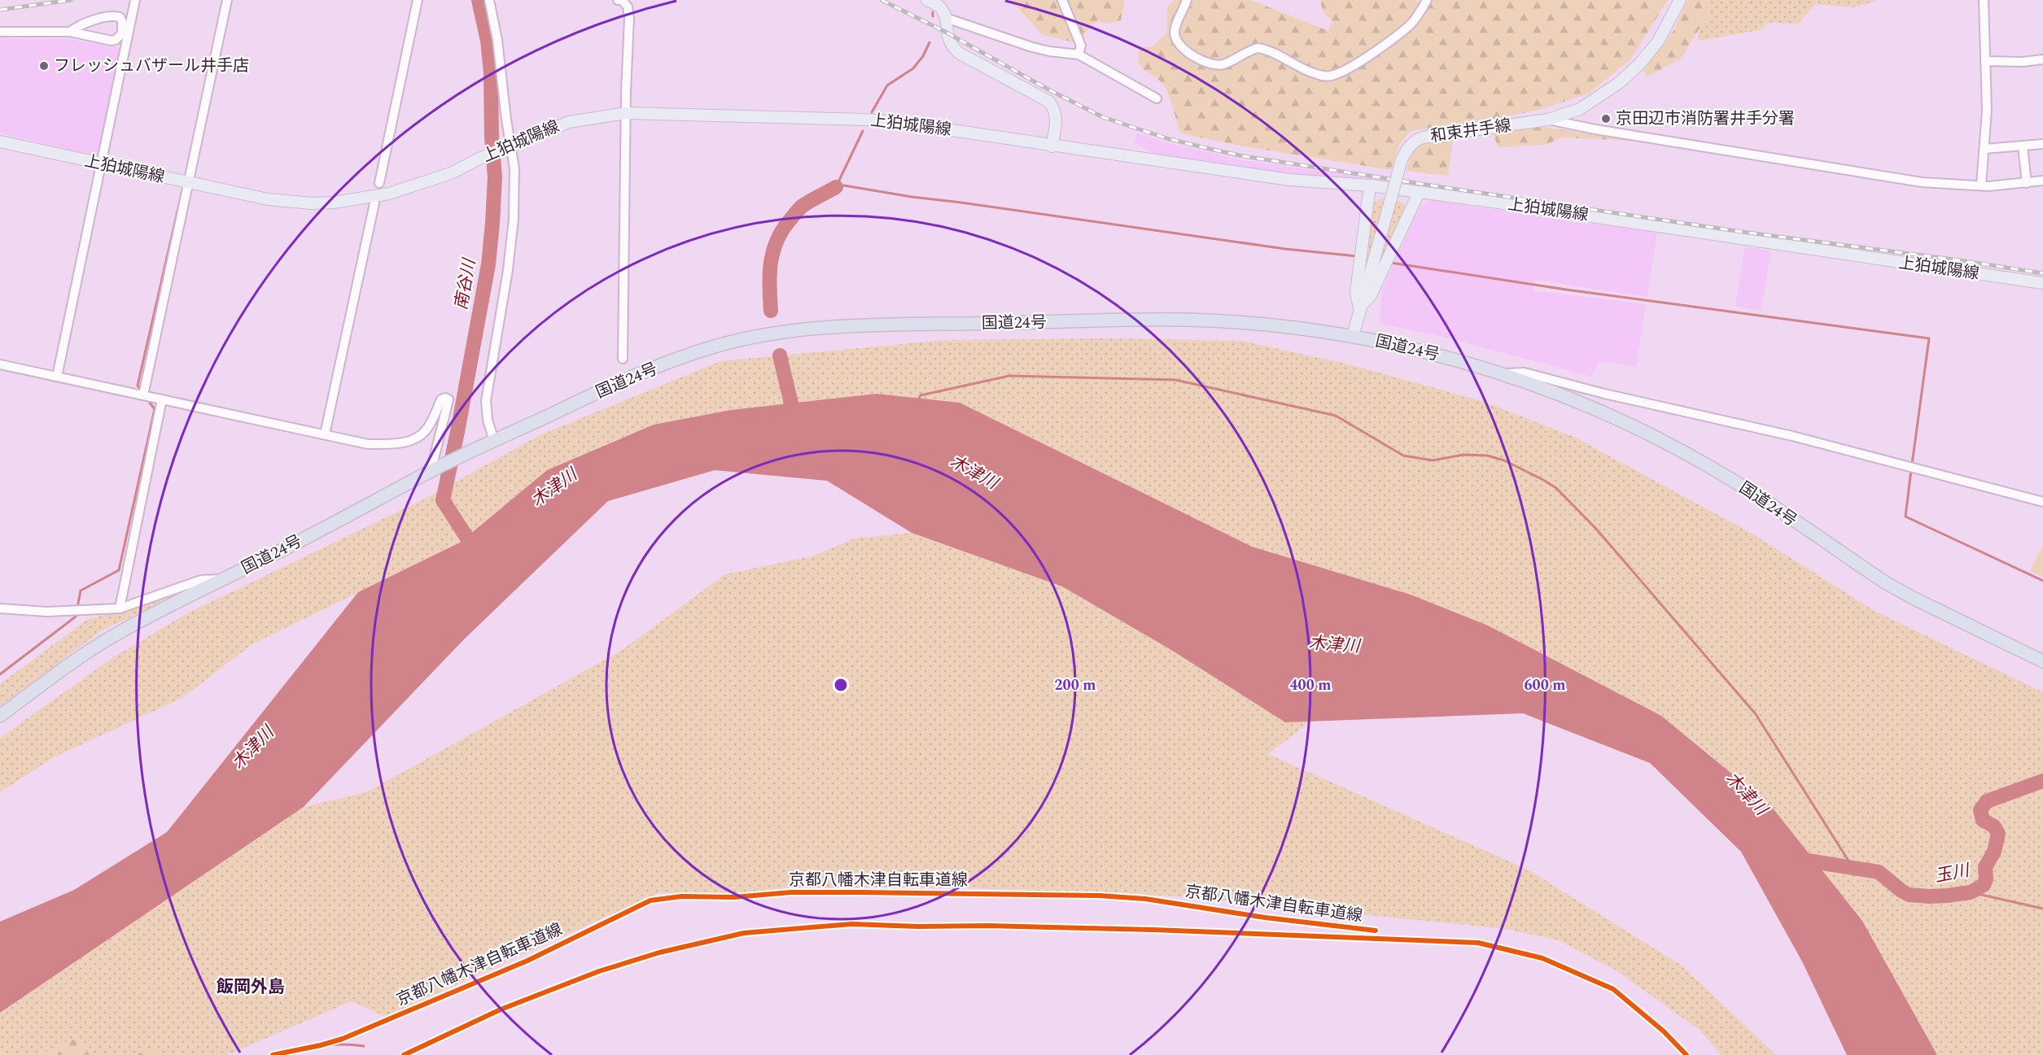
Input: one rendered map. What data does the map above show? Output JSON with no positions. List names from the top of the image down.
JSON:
{
  "streets": {
    "highway": ["国道24号"],
    "main road": ["上狛城陽線", "和束井手線"],
    "cycle path": ["京都八幡木津自転車道線"]
  },
  "crossings": [
    ["和束井手線", "国道24号"]
  ],
  "districts": ["飯岡外島"],
  "water": ["南谷川", "木津川", "玉川"],
  "places": ["フレッシュバザール井手店", "京田辺市消防署井手分署"],
  "rings": ["200 m", "400 m", "600 m"]
}
